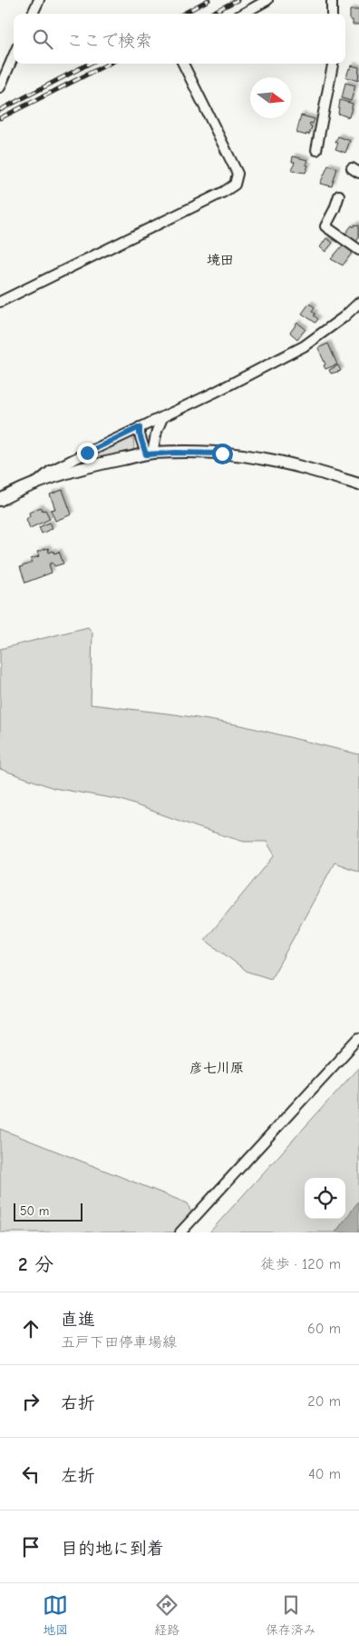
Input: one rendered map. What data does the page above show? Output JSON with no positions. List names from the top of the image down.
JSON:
{
  "districts": ["境田", "彦七川原"],
  "scale_bar": "50 m",
  "north": "right",
  "page": {
    "search": "ここで検索",
    "scale": "50 m",
    "heading": ["2 分", "徒歩 · 120 m"],
    "list": [
      ["直進", "五戸下田停車場線", "60 m"],
      ["右折", "20 m"],
      ["左折", "40 m"],
      "目的地に到着"
    ],
    "nav": ["地図", "経路", "保存済み"]
  }
}
